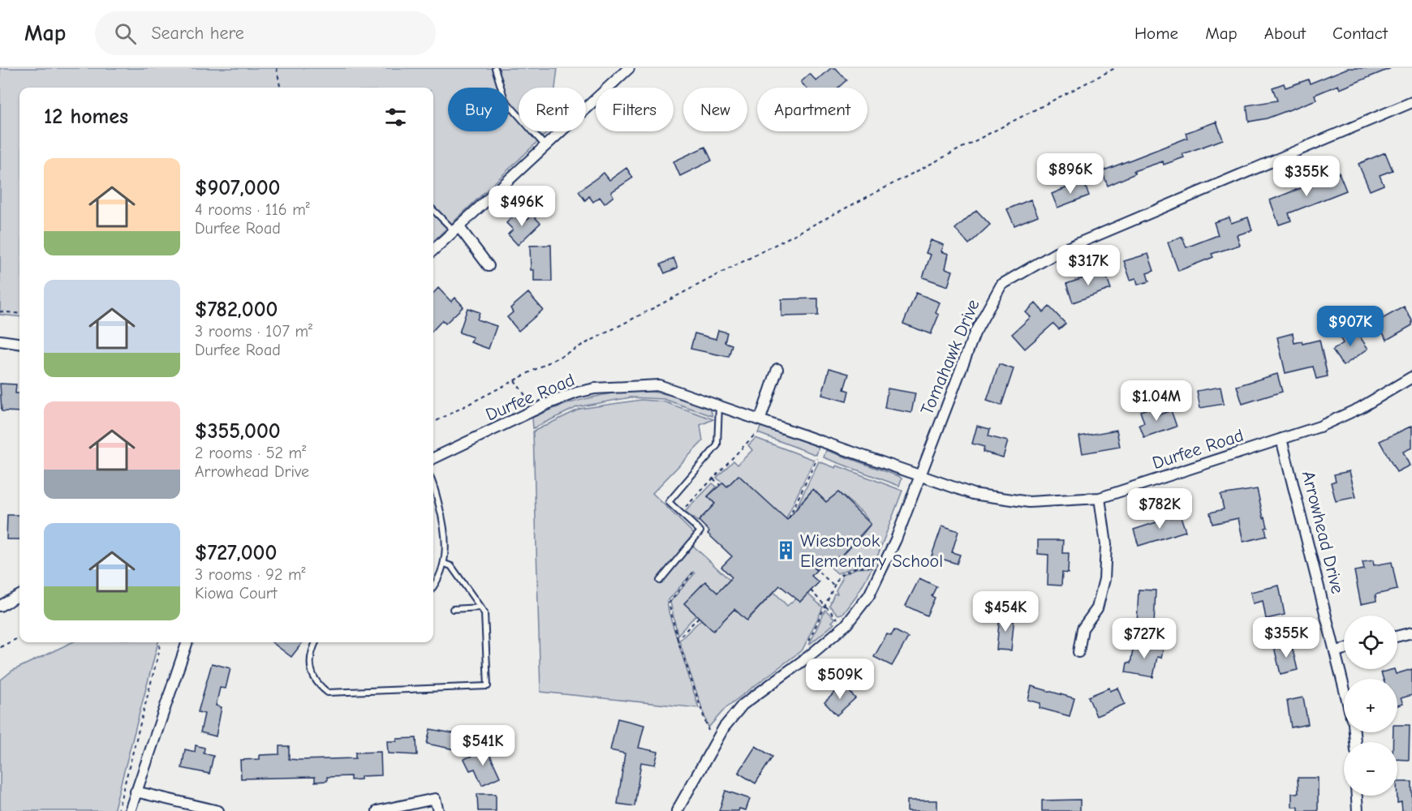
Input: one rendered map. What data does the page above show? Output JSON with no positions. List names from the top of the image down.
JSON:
{
  "streets": {
    "street": ["Tomahawk Drive", "Durfee Road", "Arrowhead Drive"]
  },
  "crossings": [
    ["Tomahawk Drive", "Durfee Road"],
    ["Durfee Road", "Arrowhead Drive"]
  ],
  "places": {
    "building": ["Wiesbrook Elementary School"]
  },
  "page": {
    "header": "Map",
    "search": "Search here",
    "nav": [
      "Home",
      "Map",
      "About",
      "Contact"
    ],
    "chip": [
      "Buy",
      "Rent",
      "Filters",
      "New",
      "Apartment"
    ],
    "heading": "12 homes",
    "list": [
      {
        "name": "$907,000",
        "note": "4 rooms · 116 m² · Durfee Road"
      },
      {
        "name": "$782,000",
        "note": "3 rooms · 107 m² · Durfee Road"
      },
      {
        "name": "$355,000",
        "note": "2 rooms · 52 m² · Arrowhead Drive"
      },
      {
        "name": "$727,000",
        "note": "3 rooms · 92 m² · Kiowa Court"
      }
    ],
    "price": [
      "$896K",
      "$355K",
      "$496K",
      "$317K",
      "$907K",
      "$1.04M",
      "$782K",
      "$454K",
      "$355K",
      "$727K",
      "$509K",
      "$541K"
    ],
    "map_buttons": ["+", "−"]
  }
}
